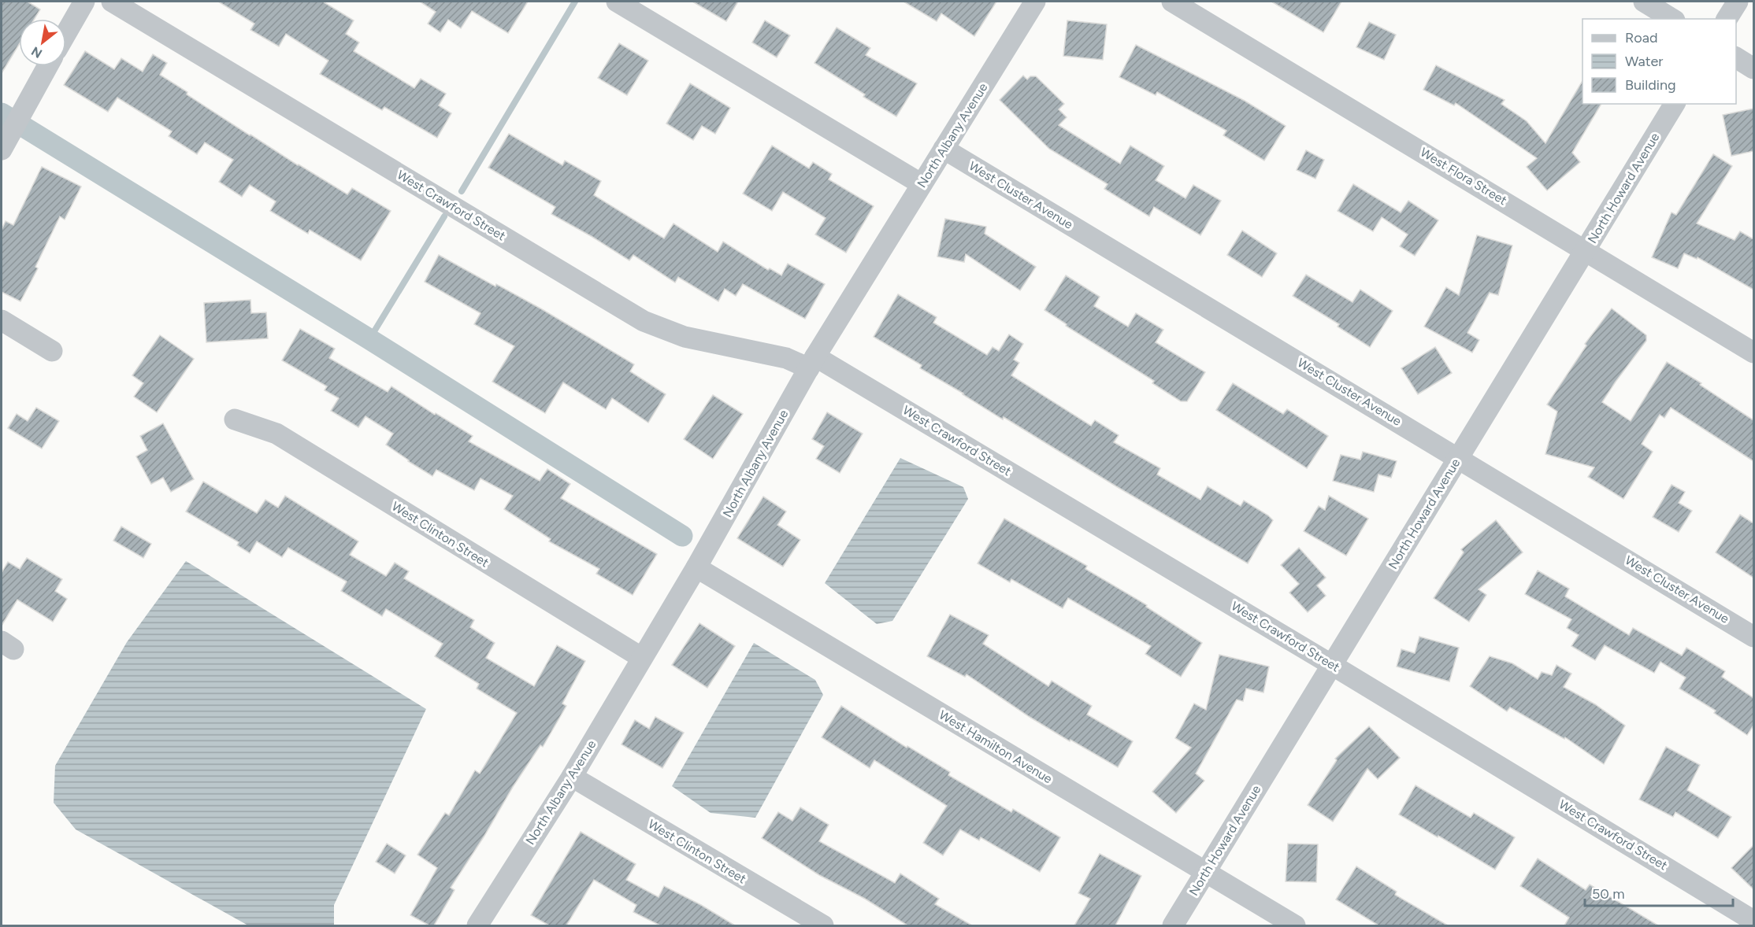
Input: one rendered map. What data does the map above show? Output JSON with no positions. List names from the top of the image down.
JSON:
{
  "streets": {
    "street": [
      "North Albany Avenue",
      "West Flora Street",
      "North Howard Avenue",
      "West Cluster Avenue",
      "West Crawford Street",
      "West Clinton Street",
      "West Hamilton Avenue"
    ]
  },
  "crossings": [
    ["North Albany Avenue", "West Cluster Avenue"],
    ["North Albany Avenue", "West Crawford Street"],
    ["North Albany Avenue", "West Clinton Street"],
    ["North Albany Avenue", "West Hamilton Avenue"],
    ["West Flora Street", "North Howard Avenue"],
    ["North Howard Avenue", "West Cluster Avenue"],
    ["North Howard Avenue", "West Crawford Street"],
    ["North Howard Avenue", "West Hamilton Avenue"]
  ],
  "legend": ["Road", "Water", "Building"],
  "scale_bar": "50 m",
  "north": "bottom left"
}
